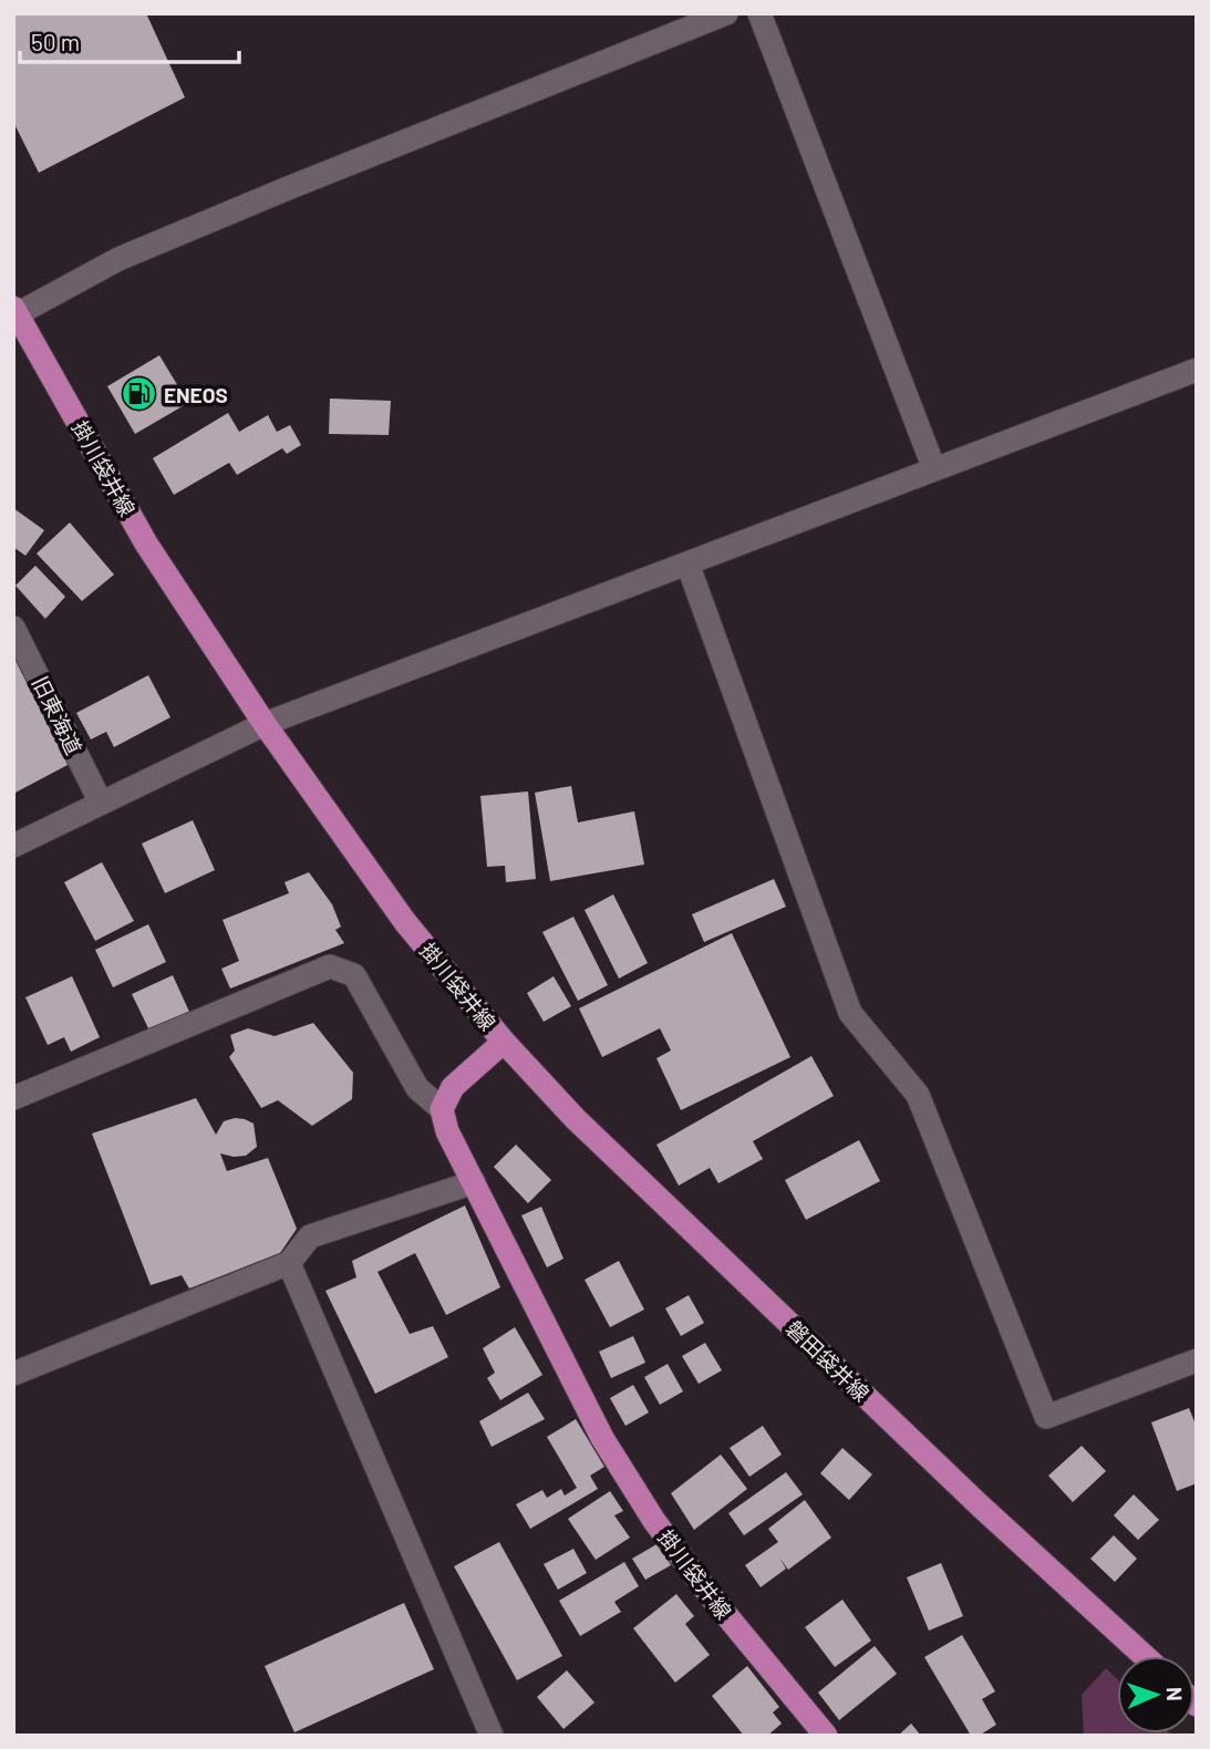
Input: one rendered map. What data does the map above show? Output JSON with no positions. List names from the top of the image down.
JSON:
{
  "streets": {
    "main road": ["掛川袋井線", "磐田袋井線"],
    "street": ["旧東海道"]
  },
  "crossings": [
    ["掛川袋井線", "磐田袋井線"]
  ],
  "places": {
    "fuel station": ["ENEOS"]
  },
  "scale_bar": "50 m",
  "north": "right"
}
